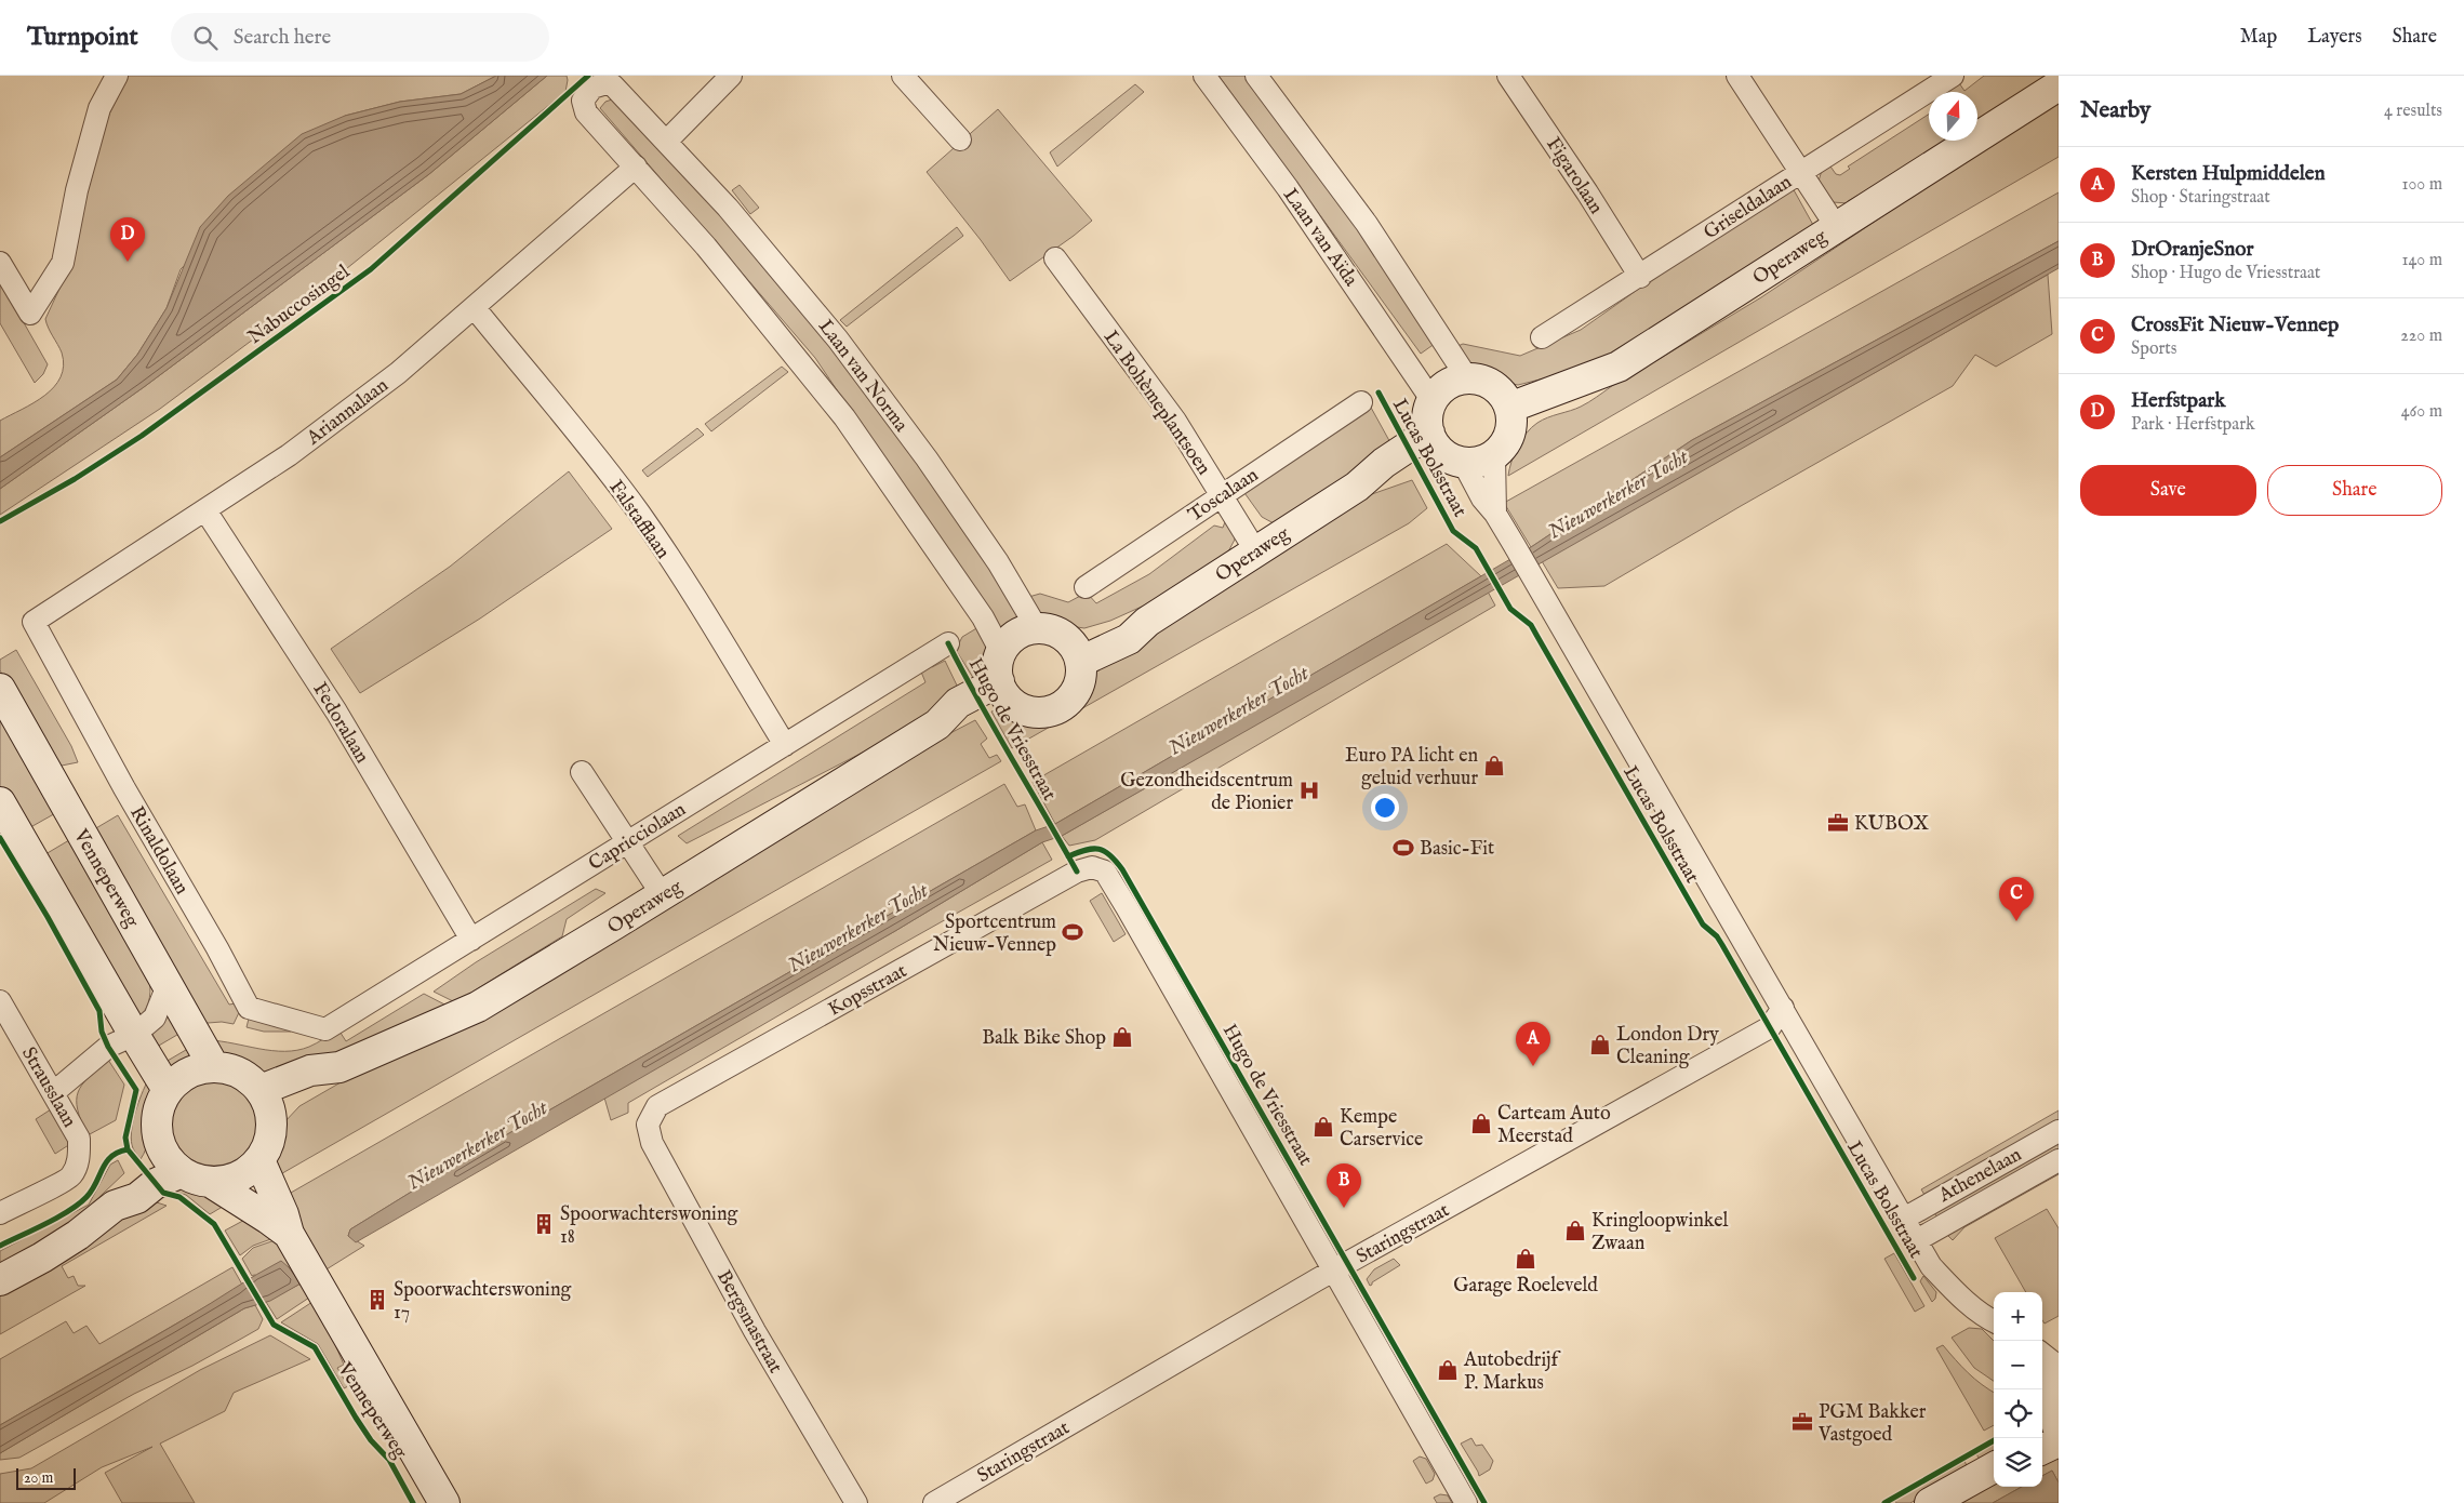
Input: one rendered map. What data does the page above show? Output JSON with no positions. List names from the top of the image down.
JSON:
{
  "streets": {
    "main road": ["Operaweg", "Venneperweg"],
    "street": [
      "Figarolaan",
      "Griseldalaan",
      "Laan van Aïda",
      "Laan van Norma",
      "La Bohèmeplantsoen",
      "Ariannalaan",
      "Lucas Bolsstraat",
      "Toscalaan",
      "Falstafflaan",
      "Fedoralaan",
      "Hugo de Vriesstraat",
      "Capricciolaan",
      "Rinaldolaan",
      "Kopsstraat",
      "Strausslaan",
      "Athenelaan",
      "Staringstraat",
      "Bergsmastraat"
    ],
    "cycle path": ["Nabuccosingel"]
  },
  "crossings": [
    ["Figarolaan", "Griseldalaan"],
    ["Laan van Aïda", "Operaweg"],
    ["Laan van Aïda", "Lucas Bolsstraat"],
    ["Operaweg", "Laan van Norma"],
    ["Operaweg", "La Bohèmeplantsoen"],
    ["Operaweg", "Lucas Bolsstraat"],
    ["Operaweg", "Venneperweg"],
    ["Laan van Norma", "Ariannalaan"],
    ["La Bohèmeplantsoen", "Toscalaan"],
    ["Ariannalaan", "Falstafflaan"],
    ["Ariannalaan", "Fedoralaan"],
    ["Ariannalaan", "Rinaldolaan"],
    ["Lucas Bolsstraat", "Athenelaan"],
    ["Lucas Bolsstraat", "Staringstraat"],
    ["Falstafflaan", "Capricciolaan"],
    ["Fedoralaan", "Capricciolaan"],
    ["Hugo de Vriesstraat", "Kopsstraat"],
    ["Hugo de Vriesstraat", "Staringstraat"],
    ["Capricciolaan", "Rinaldolaan"],
    ["Kopsstraat", "Bergsmastraat"]
  ],
  "water": ["Nieuwerkerker Tocht"],
  "places": {
    "shop": [
      "Euro PA licht en geluid verhuur",
      "Balk Bike Shop",
      "London Dry Cleaning",
      "Carteam Auto Meerstad",
      "Kempe Carservice",
      "Kringloopwinkel Zwaan",
      "Garage Roeleveld",
      "Autobedrijf P. Markus"
    ],
    "hospital": ["Gezondheidscentrum de Pionier"],
    "office": ["KUBOX", "PGM Bakker Vastgoed"],
    "sports": ["Basic-Fit", "Sportcentrum Nieuw-Vennep"],
    "building": ["Spoorwachterswoning 18", "Spoorwachterswoning 17"]
  },
  "scale_bar": "20 m",
  "north": "top",
  "page": {
    "header": "Turnpoint",
    "search": "Search here",
    "nav": ["Map", "Layers", "Share"],
    "heading": ["Nearby", "4 results"],
    "list": [
      {
        "mark": "A",
        "name": "Kersten Hulpmiddelen",
        "note": "Shop · Staringstraat",
        "value": "100 m"
      },
      {
        "mark": "B",
        "name": "DrOranjeSnor",
        "note": "Shop · Hugo de Vriesstraat",
        "value": "140 m"
      },
      {
        "mark": "C",
        "name": "CrossFit Nieuw-Vennep",
        "note": "Sports",
        "value": "220 m"
      },
      {
        "mark": "D",
        "name": "Herfstpark",
        "note": "Park · Herfstpark",
        "value": "460 m"
      }
    ],
    "pins": [
      "D",
      "C",
      "A",
      "B"
    ],
    "buttons": ["Save", "Share"],
    "map_buttons": ["+", "−"],
    "scale": "20 m"
  }
}
